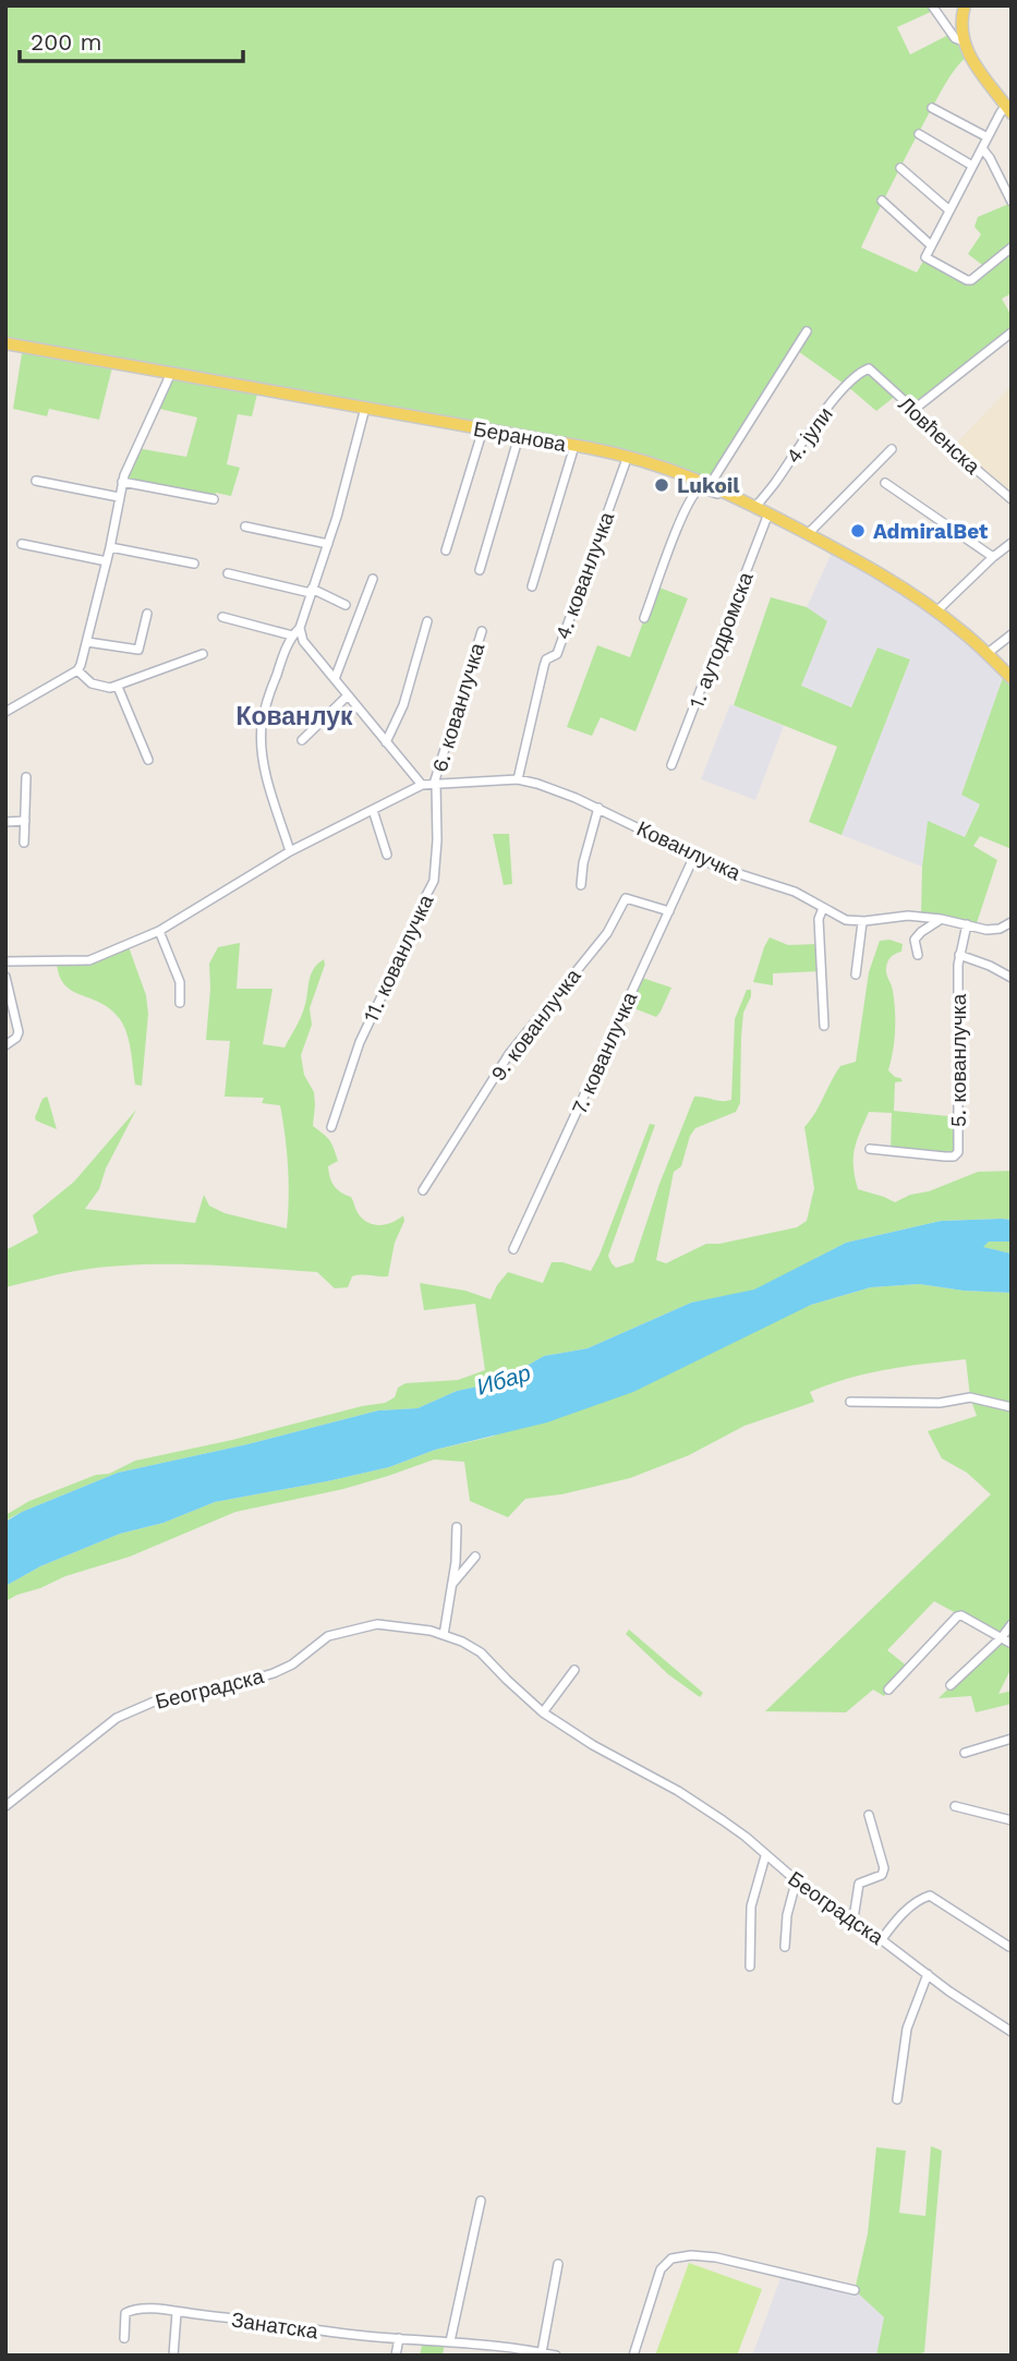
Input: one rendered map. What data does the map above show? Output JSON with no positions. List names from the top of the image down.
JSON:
{
  "streets": {
    "main road": ["Беранова"],
    "street": [
      "4. јули",
      "Ловћенска",
      "4. кованлучка",
      "1. аутодромска",
      "6. кованлучка",
      "Кованлучка",
      "11. кованлучка",
      "9. кованлучка",
      "7. кованлучка",
      "5. кованлучка",
      "Београдска",
      "Занатска"
    ]
  },
  "crossings": [
    ["4. јули", "Ловћенска"],
    ["4. јули", "Беранова"],
    ["Беранова", "4. кованлучка"],
    ["Беранова", "1. аутодромска"],
    ["4. кованлучка", "Кованлучка"],
    ["6. кованлучка", "Кованлучка"],
    ["6. кованлучка", "11. кованлучка"],
    ["Кованлучка", "11. кованлучка"],
    ["Кованлучка", "7. кованлучка"],
    ["Кованлучка", "5. кованлучка"],
    ["9. кованлучка", "7. кованлучка"]
  ],
  "districts": ["Кованлук"],
  "water": ["Ибар"],
  "places": ["Lukoil", "AdmiralBet"],
  "scale_bar": "200 m"
}
